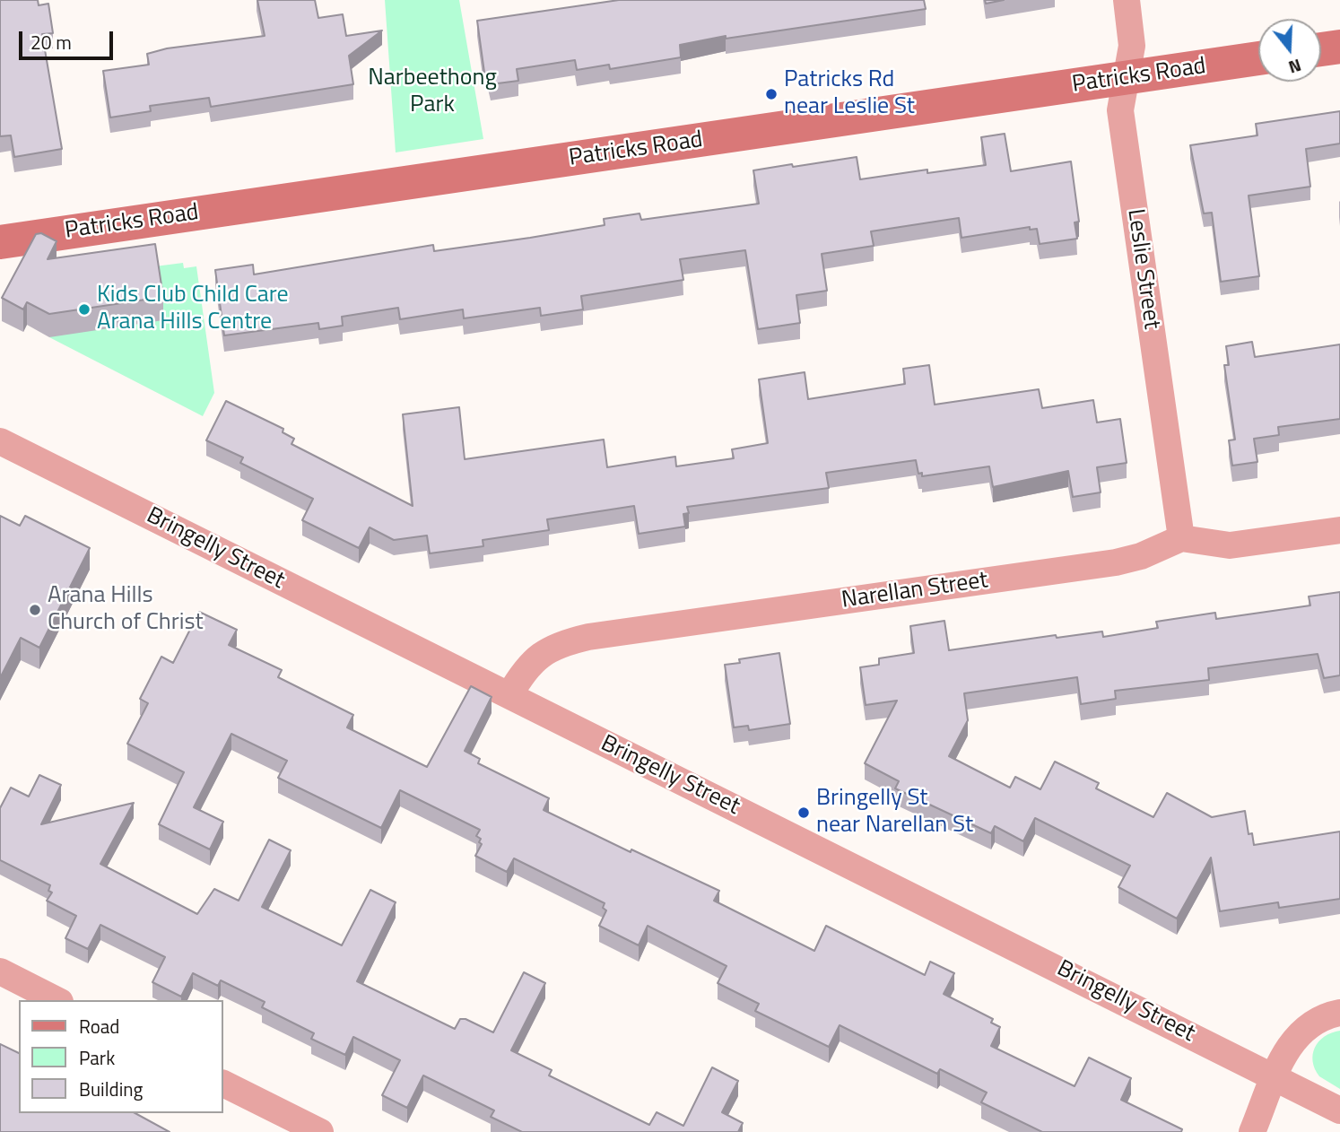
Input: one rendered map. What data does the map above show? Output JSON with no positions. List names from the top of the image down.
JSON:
{
  "streets": {
    "main road": ["Patricks Road"],
    "street": ["Leslie Street", "Bringelly Street", "Narellan Street"]
  },
  "crossings": [
    ["Patricks Road", "Leslie Street"],
    ["Leslie Street", "Narellan Street"],
    ["Bringelly Street", "Narellan Street"]
  ],
  "parks": ["Narbeethong Park"],
  "places": [
    "Patricks Rd near Leslie St",
    "Kids Club Child Care Arana Hills Centre",
    "Arana Hills Church of Christ",
    "Bringelly St near Narellan St"
  ],
  "legend": ["Road", "Park", "Building"],
  "scale_bar": "20 m",
  "north": "bottom"
}
